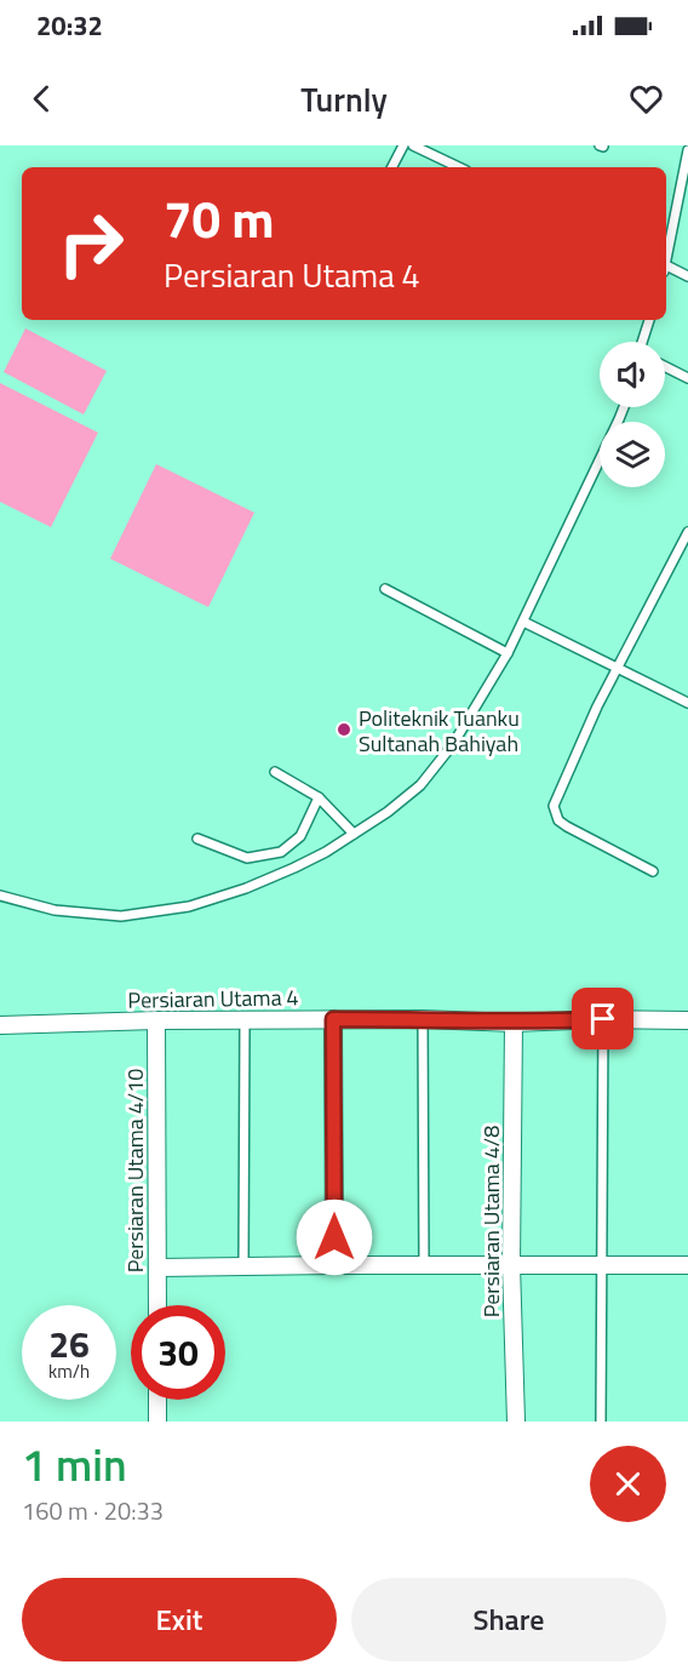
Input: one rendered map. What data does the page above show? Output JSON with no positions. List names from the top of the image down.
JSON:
{
  "streets": {
    "street": ["Persiaran Utama 4", "Persiaran Utama 4/10", "Persiaran Utama 4/8"]
  },
  "crossings": [
    ["Persiaran Utama 4", "Persiaran Utama 4/10"],
    ["Persiaran Utama 4", "Persiaran Utama 4/8"]
  ],
  "places": ["Politeknik Tuanku Sultanah Bahiyah"],
  "page": {
    "status": "20:32",
    "header": "Turnly",
    "turn": ["70 m", "Persiaran Utama 4"],
    "speed": "26 km/h",
    "limit": "30",
    "heading": ["1 min", "160 m · 20:33"],
    "buttons": ["Exit", "Share"]
  }
}
